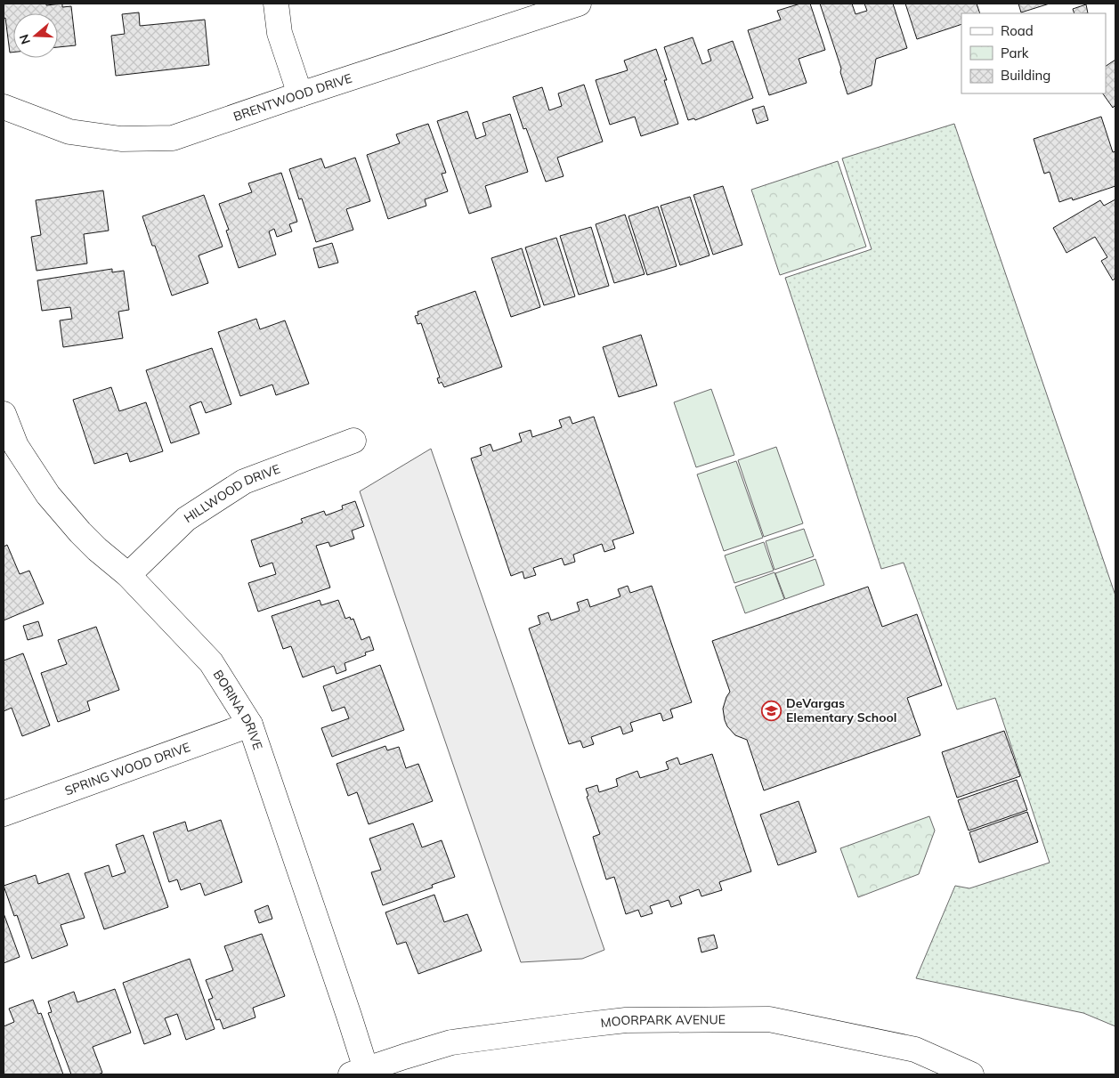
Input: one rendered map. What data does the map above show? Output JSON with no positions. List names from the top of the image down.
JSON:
{
  "streets": {
    "street": [
      "BRENTWOOD DRIVE",
      "HILLWOOD DRIVE",
      "BORINA DRIVE",
      "SPRING WOOD DRIVE",
      "MOORPARK AVENUE"
    ]
  },
  "crossings": [
    ["HILLWOOD DRIVE", "BORINA DRIVE"],
    ["BORINA DRIVE", "SPRING WOOD DRIVE"],
    ["BORINA DRIVE", "MOORPARK AVENUE"]
  ],
  "places": {
    "school or university": ["DeVargas Elementary School"]
  },
  "legend": ["Road", "Park", "Building"],
  "north": "left"
}
